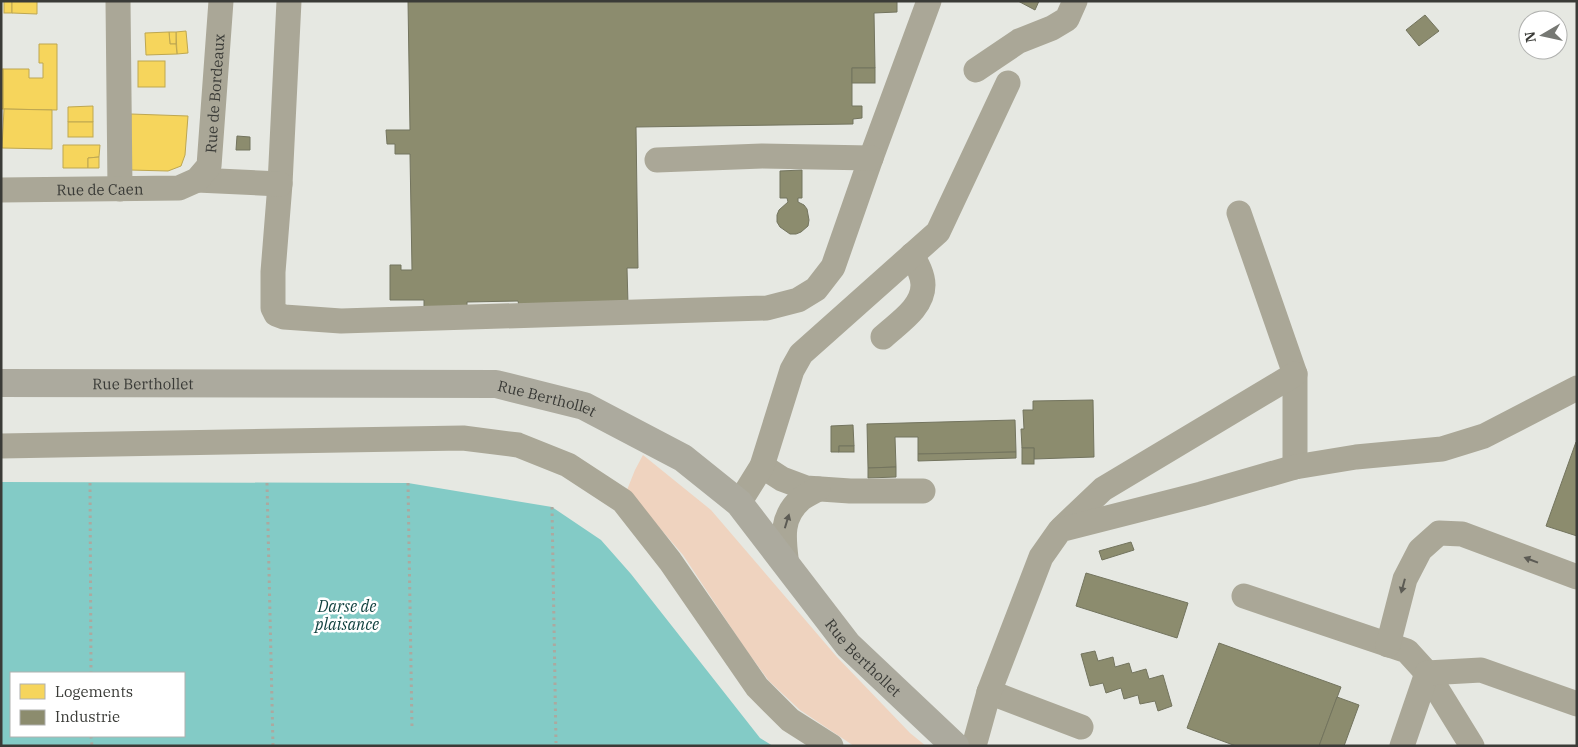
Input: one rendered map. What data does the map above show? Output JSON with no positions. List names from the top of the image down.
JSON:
{
  "streets": {
    "main road": ["Rue Berthollet"],
    "street": ["Rue de Bordeaux", "Rue de Caen"]
  },
  "crossings": [
    ["Rue de Bordeaux", "Rue de Caen"]
  ],
  "water": ["Darse de plaisance"],
  "legend": ["Logements", "Industrie"],
  "north": "left"
}
